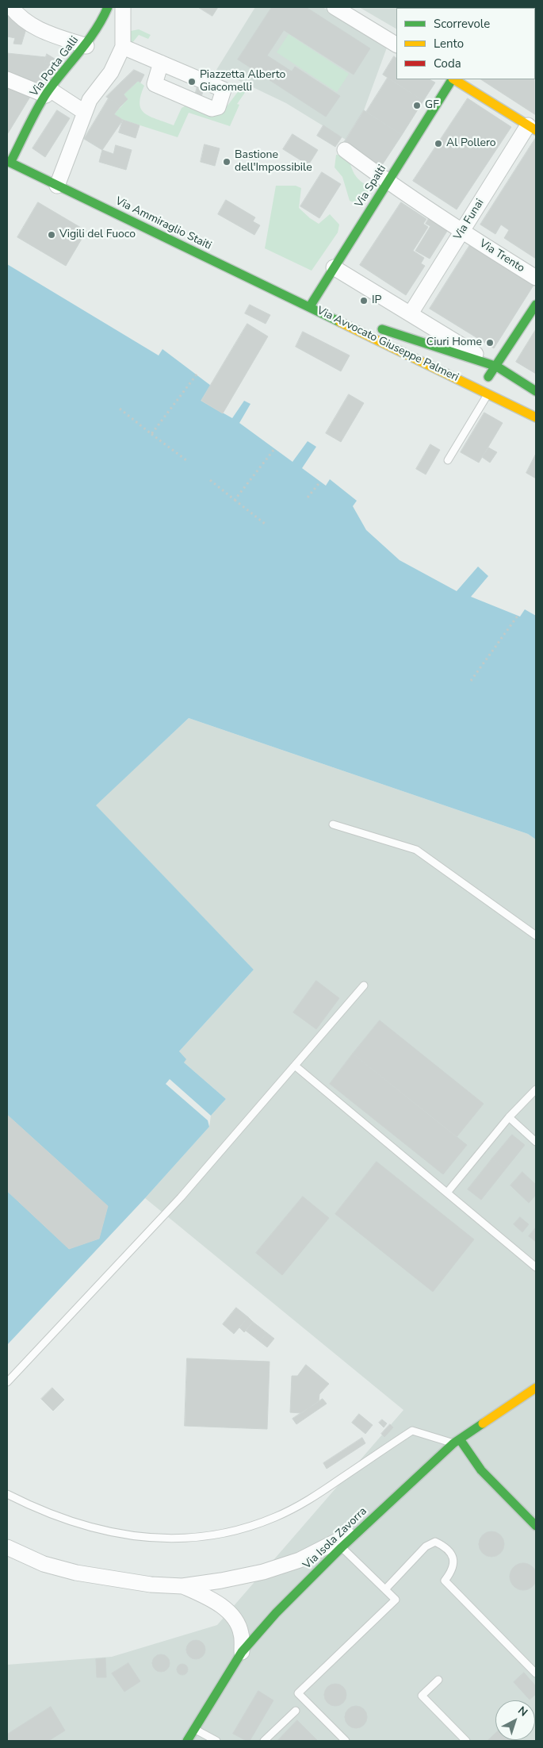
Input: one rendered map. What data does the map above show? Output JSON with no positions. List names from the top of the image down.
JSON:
{
  "streets": {
    "street": [
      "Via Porta Galli",
      "Via Spalti",
      "Via Funai",
      "Via Ammiraglio Staiti",
      "Via Trento",
      "Via Avvocato Giuseppe Palmeri",
      "Via Isola Zavorra"
    ]
  },
  "crossings": [
    ["Via Porta Galli", "Via Ammiraglio Staiti"],
    ["Via Spalti", "Via Ammiraglio Staiti"],
    ["Via Spalti", "Via Trento"],
    ["Via Spalti", "Via Avvocato Giuseppe Palmeri"],
    ["Via Funai", "Via Trento"],
    ["Via Funai", "Via Avvocato Giuseppe Palmeri"],
    ["Via Ammiraglio Staiti", "Via Avvocato Giuseppe Palmeri"]
  ],
  "places": [
    "Piazzetta Alberto Giacomelli",
    "GF",
    "Al Pollero",
    "Bastione dell'Impossibile",
    "Vigili del Fuoco",
    "IP",
    "Ciuri Home"
  ],
  "legend": ["Scorrevole", "Lento", "Coda"],
  "north": "top right"
}
